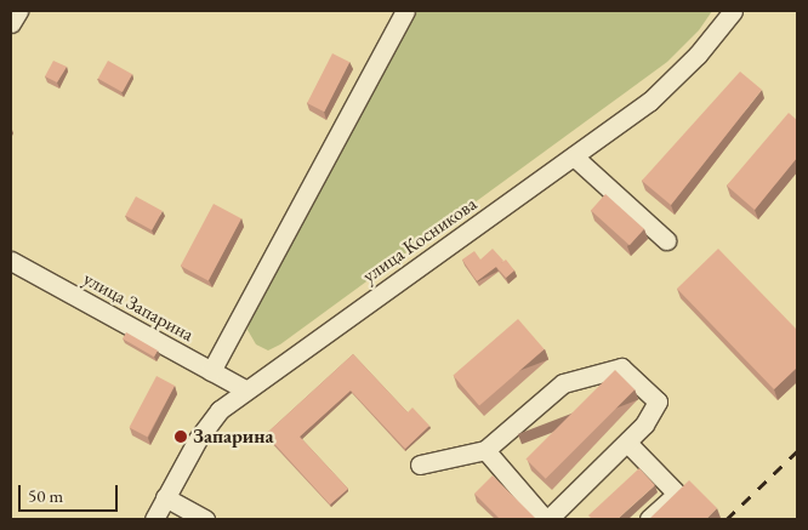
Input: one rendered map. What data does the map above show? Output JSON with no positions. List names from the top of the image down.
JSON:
{
  "streets": {
    "street": ["улица Косникова", "улица Запарина"]
  },
  "crossings": [
    ["улица Косникова", "улица Запарина"]
  ],
  "places": ["Запарина"],
  "scale_bar": "50 m"
}
